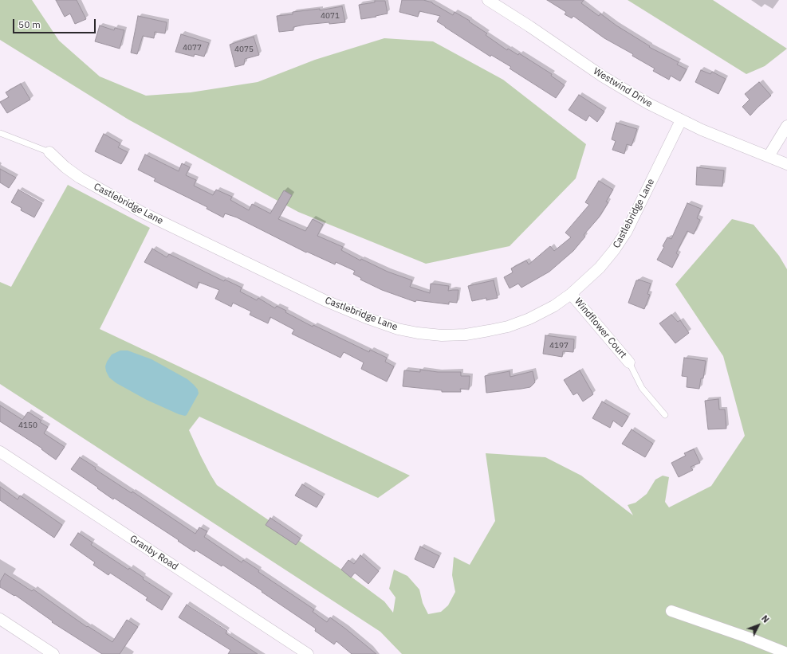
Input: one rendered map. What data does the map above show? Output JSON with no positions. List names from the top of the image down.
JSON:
{
  "streets": {
    "street": [
      "Westwind Drive",
      "Castlebridge Lane",
      "Windflower Court",
      "Granby Road"
    ]
  },
  "crossings": [
    ["Westwind Drive", "Castlebridge Lane"],
    ["Castlebridge Lane", "Windflower Court"]
  ],
  "house_numbers": [
    "4071",
    "4077",
    "4075",
    "4197",
    "4150"
  ],
  "scale_bar": "50 m",
  "north": "top right"
}
